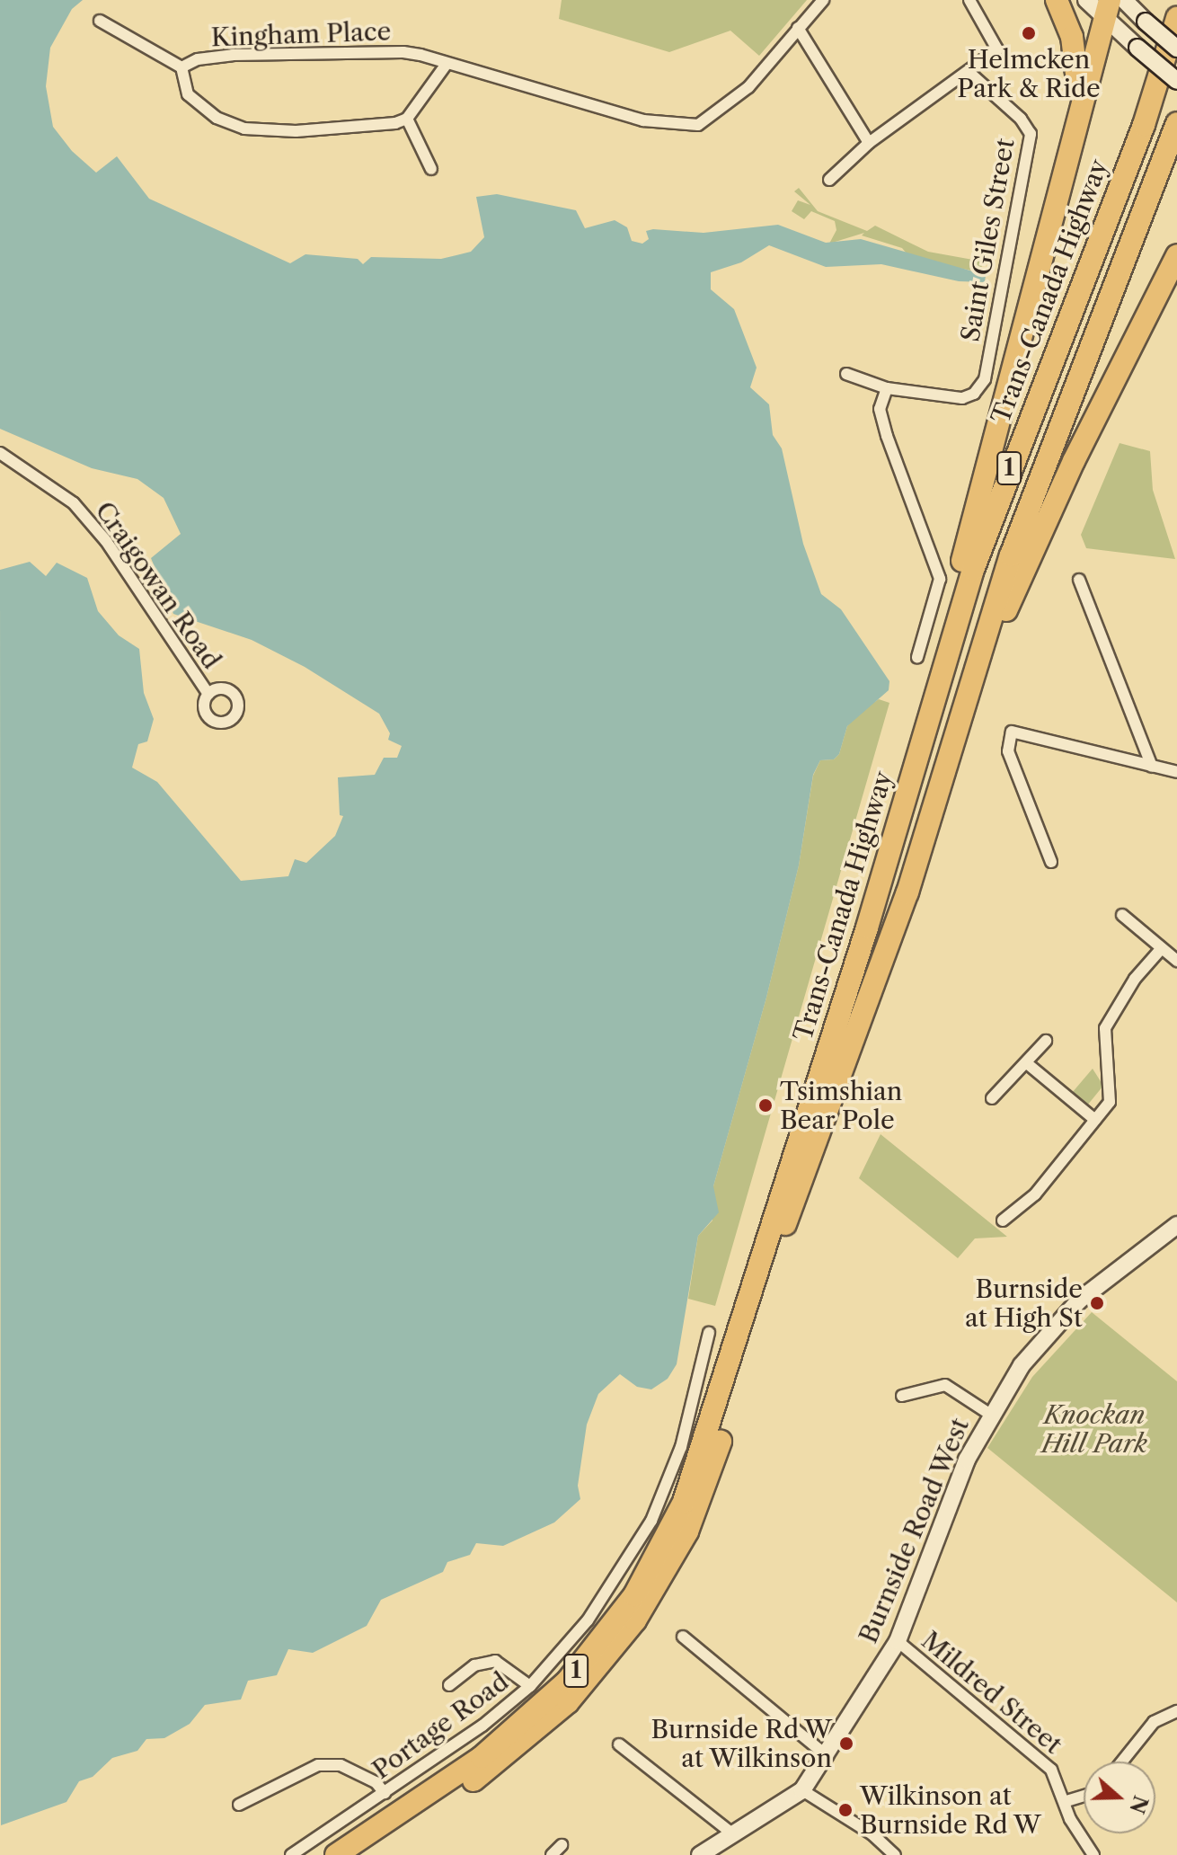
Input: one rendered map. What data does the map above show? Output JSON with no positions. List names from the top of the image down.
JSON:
{
  "streets": {
    "highway": ["Trans-Canada Highway", "1"],
    "street": [
      "Kingham Place",
      "Saint Giles Street",
      "Craigowan Road",
      "Burnside Road West",
      "Mildred Street",
      "Portage Road"
    ]
  },
  "crossings": [
    ["Burnside Road West", "Mildred Street"]
  ],
  "parks": ["Knockan Hill Park"],
  "places": [
    "Helmcken Park & Ride",
    "Tsimshian Bear Pole",
    "Burnside at High St",
    "Burnside Rd W at Wilkinson",
    "Wilkinson at Burnside Rd W"
  ],
  "north": "right"
}
